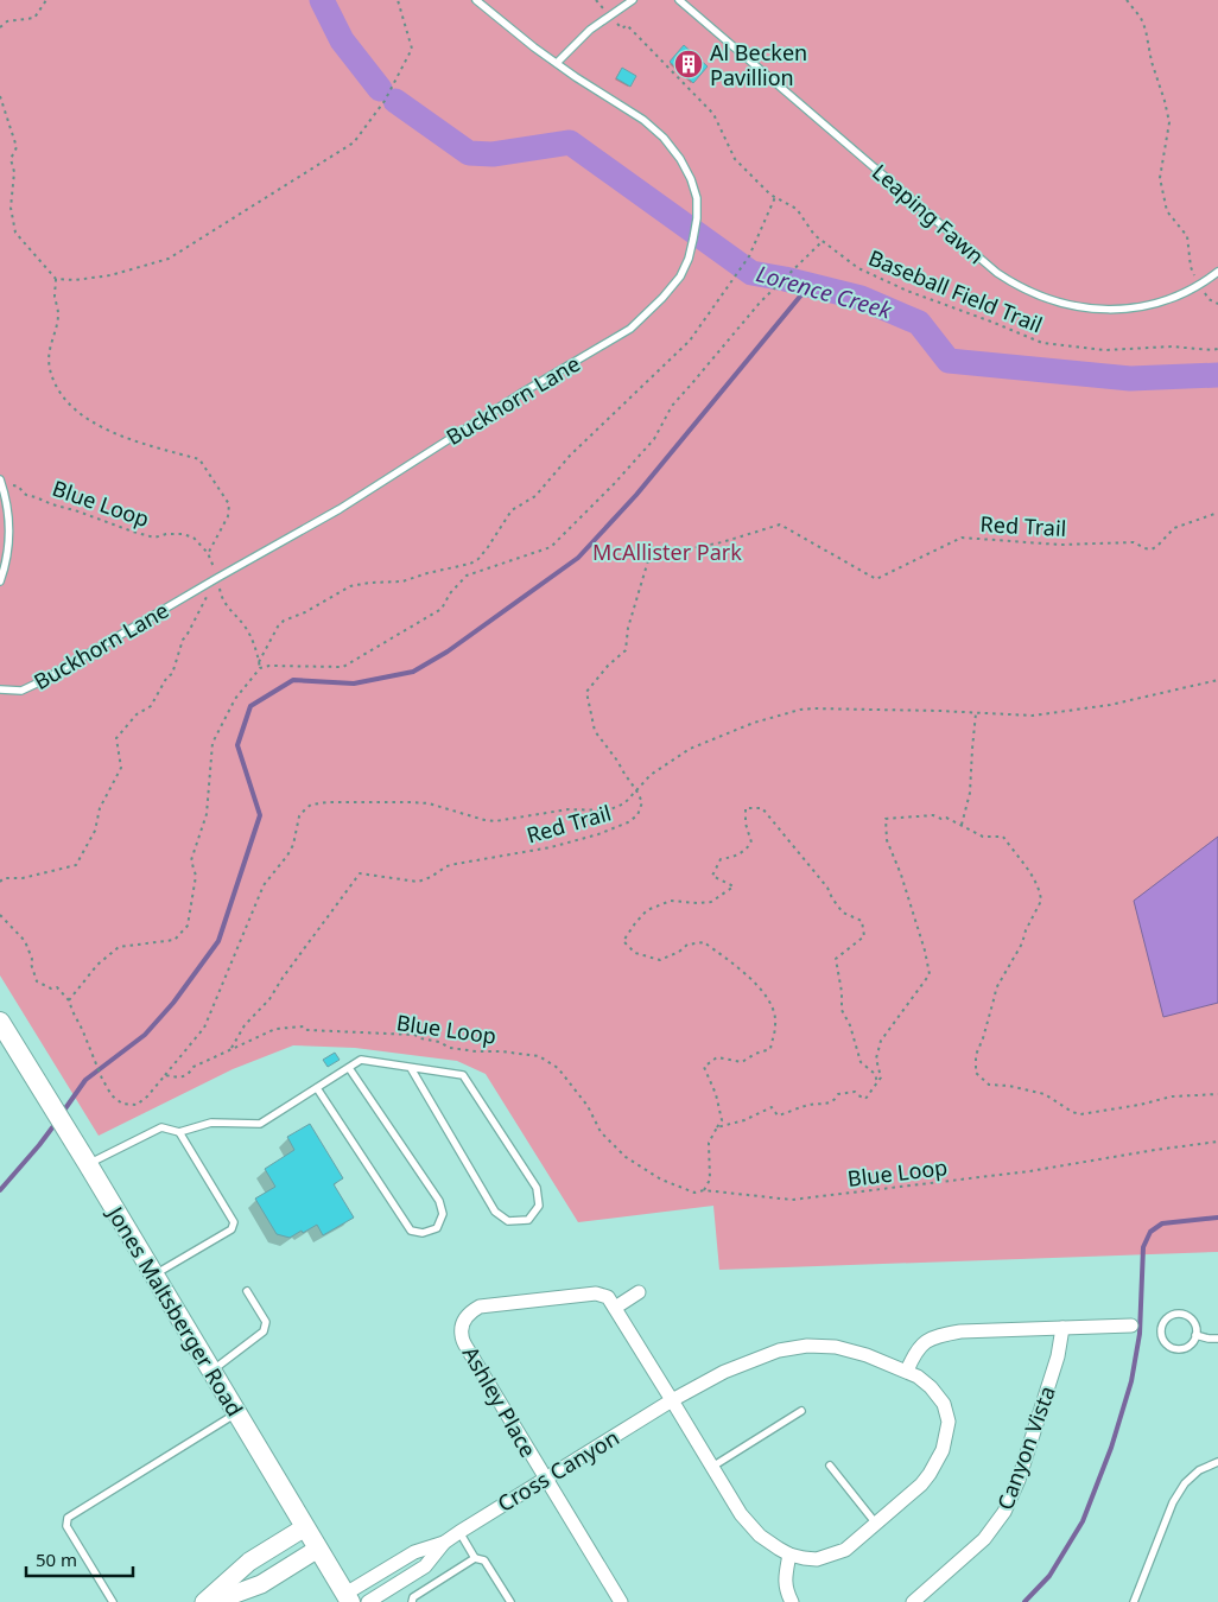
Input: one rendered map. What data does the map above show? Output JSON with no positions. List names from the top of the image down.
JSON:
{
  "streets": {
    "main road": ["Jones Maltsberger Road"],
    "street": ["Ashley Place", "Canyon Vista", "Cross Canyon"],
    "lane": ["Leaping Fawn", "Buckhorn Lane"],
    "path": ["Baseball Field Trail", "Blue Loop", "Red Trail"]
  },
  "crossings": [
    ["Blue Loop", "Red Trail"],
    ["Jones Maltsberger Road", "Cross Canyon"],
    ["Ashley Place", "Cross Canyon"]
  ],
  "water": ["Lorence Creek"],
  "parks": ["McAllister Park"],
  "places": {
    "building": ["Al Becken Pavillion"]
  },
  "scale_bar": "50 m"
}
